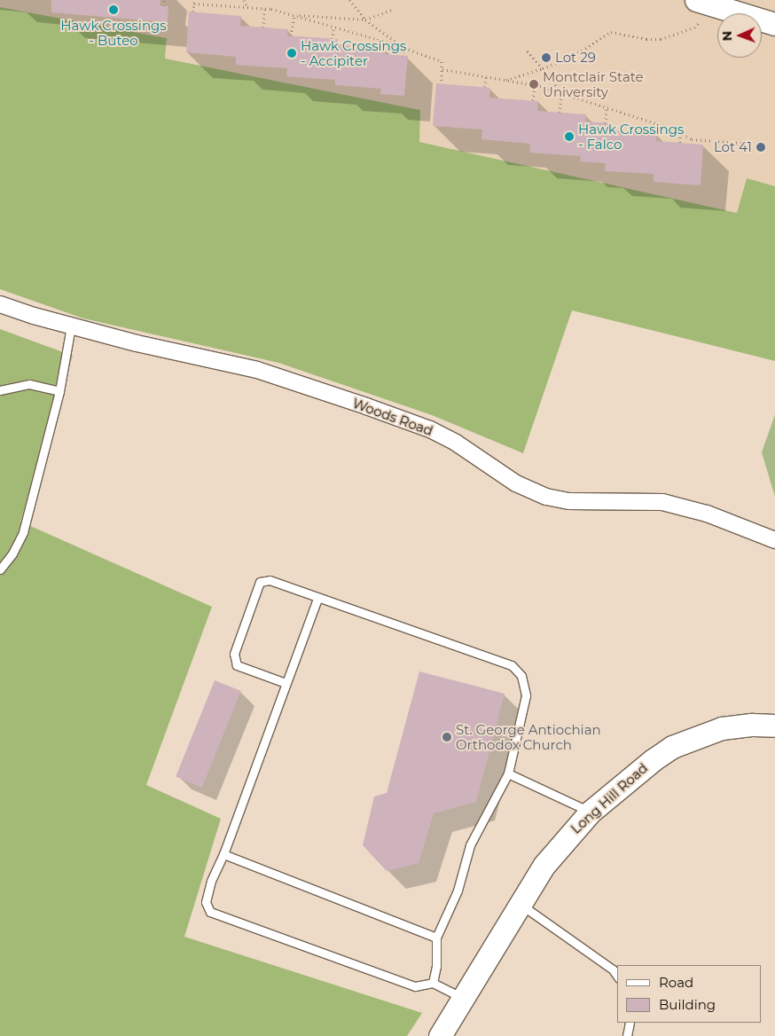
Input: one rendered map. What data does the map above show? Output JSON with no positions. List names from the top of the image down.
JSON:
{
  "streets": {
    "street": ["Woods Road", "Long Hill Road"]
  },
  "places": [
    "Hawk Crossings - Buteo",
    "Hawk Crossings - Accipiter",
    "Lot 29",
    "Montclair State University",
    "Hawk Crossings - Falco",
    "Lot 41",
    "St. George Antiochian Orthodox Church"
  ],
  "legend": ["Road", "Building"],
  "north": "left"
}
